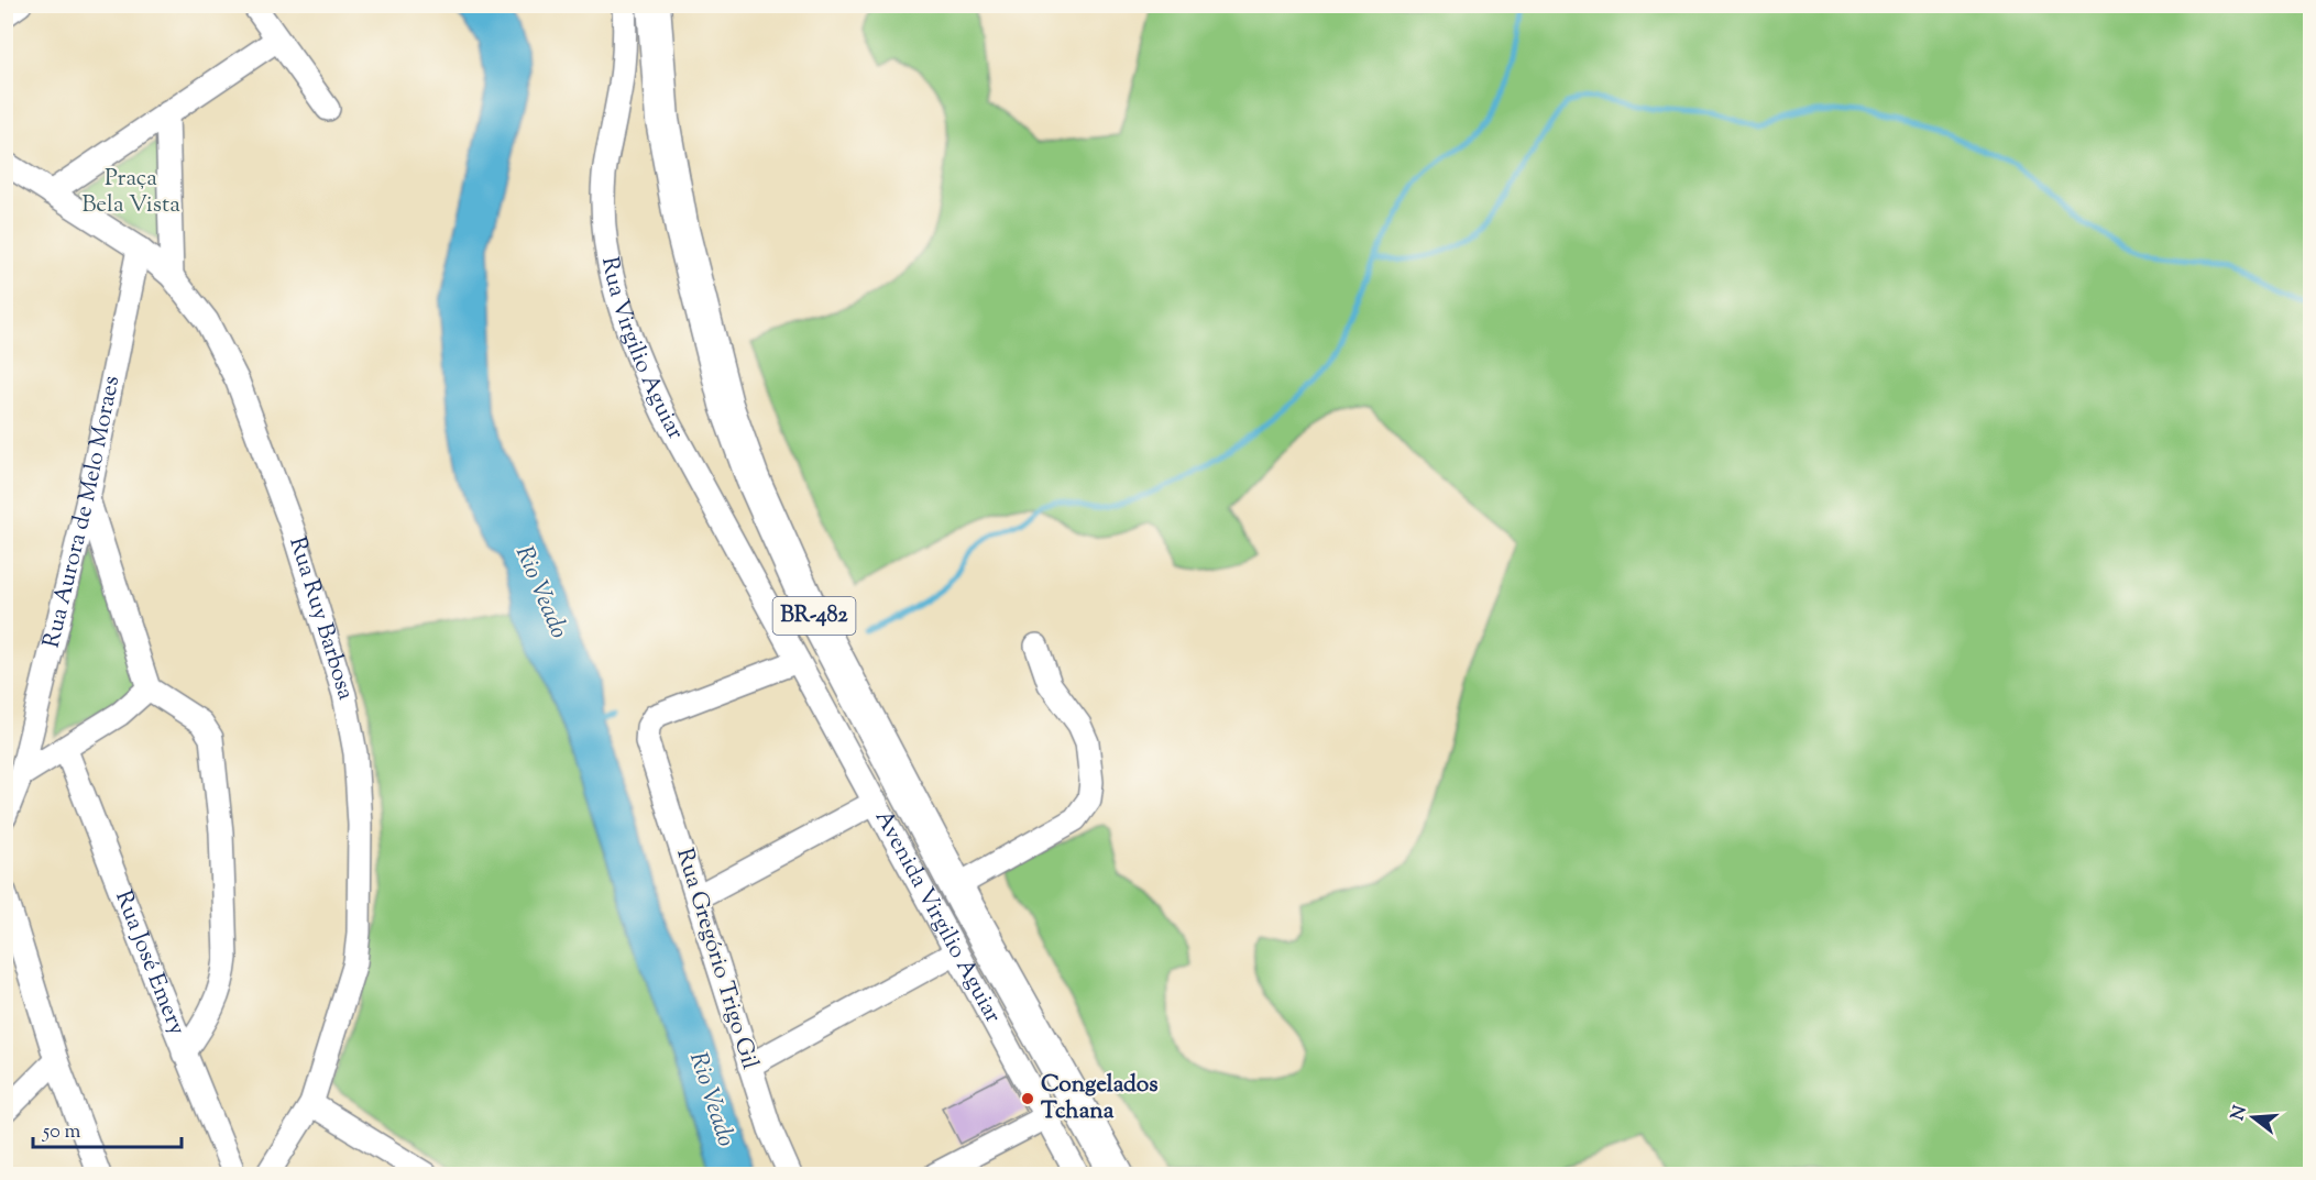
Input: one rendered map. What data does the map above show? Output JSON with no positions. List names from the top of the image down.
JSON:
{
  "streets": {
    "highway": ["BR-482"],
    "street": [
      "Rua Virgilio Aguiar",
      "Rua Aurora de Melo Moraes",
      "Rua Ruy Barbosa",
      "Avenida Virgilio Aguiar",
      "Rua Gregório Trigo Gil",
      "Rua José Emery"
    ]
  },
  "crossings": [
    ["Rua Virgilio Aguiar", "Avenida Virgilio Aguiar"],
    ["Rua Virgilio Aguiar", "Rua Gregório Trigo Gil"],
    ["Rua Aurora de Melo Moraes", "Rua Ruy Barbosa"],
    ["Avenida Virgilio Aguiar", "Rua Gregório Trigo Gil"]
  ],
  "water": ["Rio Veado"],
  "parks": ["Praça Bela Vista"],
  "places": ["Congelados Tchana"],
  "scale_bar": "50 m",
  "north": "left"
}
